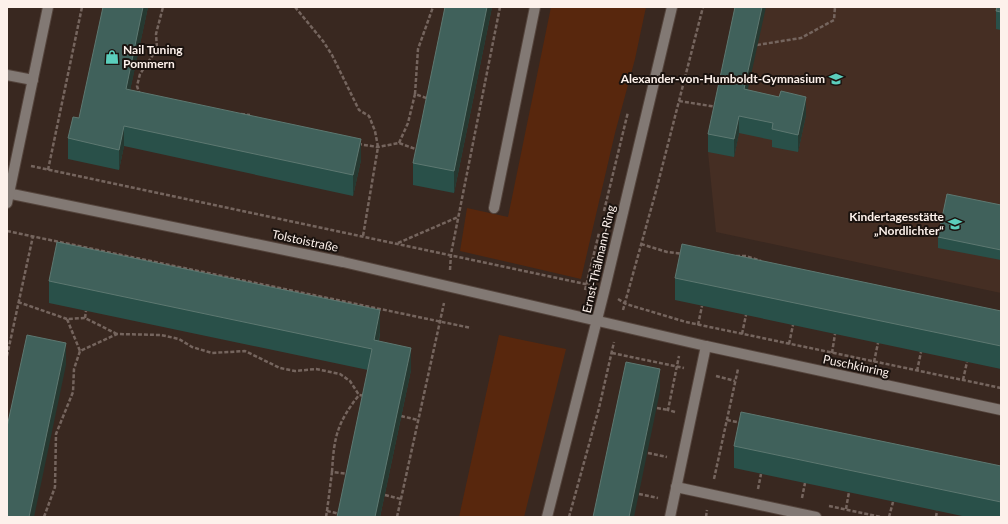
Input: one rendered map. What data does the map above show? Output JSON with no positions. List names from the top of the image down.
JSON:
{
  "streets": {
    "street": ["Tolstoistraße", "Ernst-Thälmann-Ring", "Puschkinring"]
  },
  "crossings": [
    ["Tolstoistraße", "Ernst-Thälmann-Ring"],
    ["Tolstoistraße", "Puschkinring"],
    ["Ernst-Thälmann-Ring", "Puschkinring"]
  ],
  "places": {
    "shop": ["Nail Tuning Pommern"],
    "school or university": ["Alexander-von-Humboldt-Gymnasium", "Kindertagesstätte „Nordlichter“"]
  }
}
